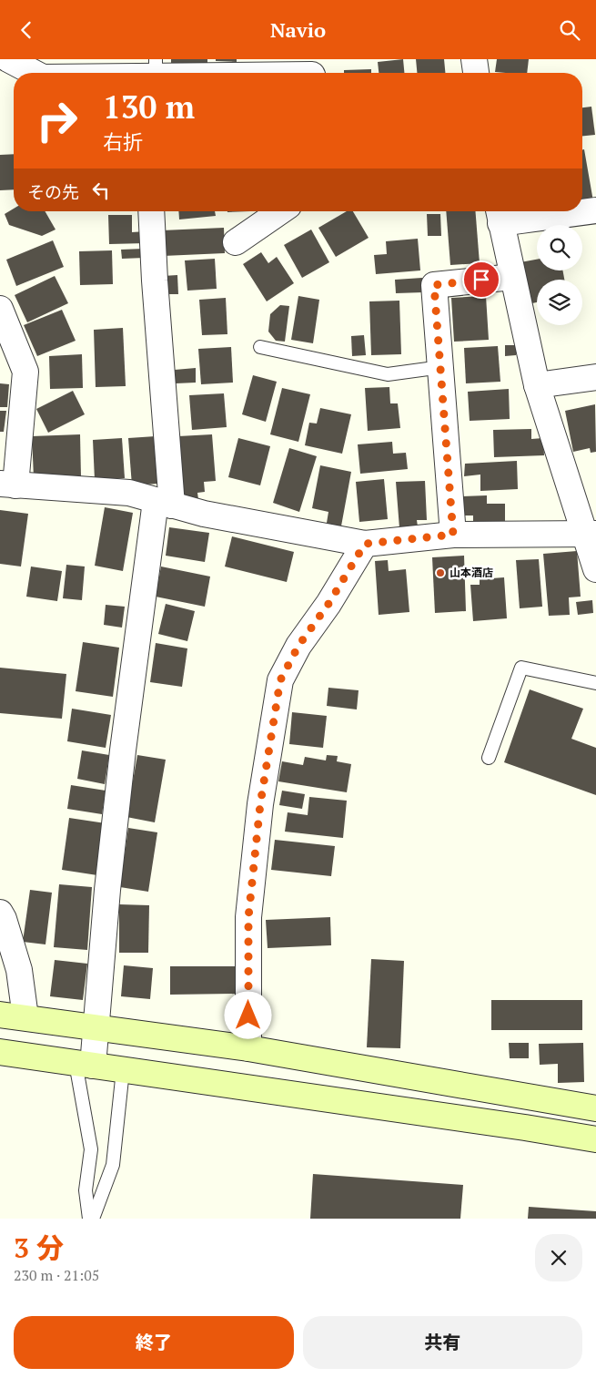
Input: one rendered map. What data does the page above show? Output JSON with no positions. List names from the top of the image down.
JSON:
{
  "places": ["山本酒店"],
  "page": {
    "header": "Navio",
    "turn": ["130 m", "右折"],
    "then": "その先",
    "heading": ["3 分", "230 m · 21:05"],
    "buttons": ["終了", "共有"]
  }
}
